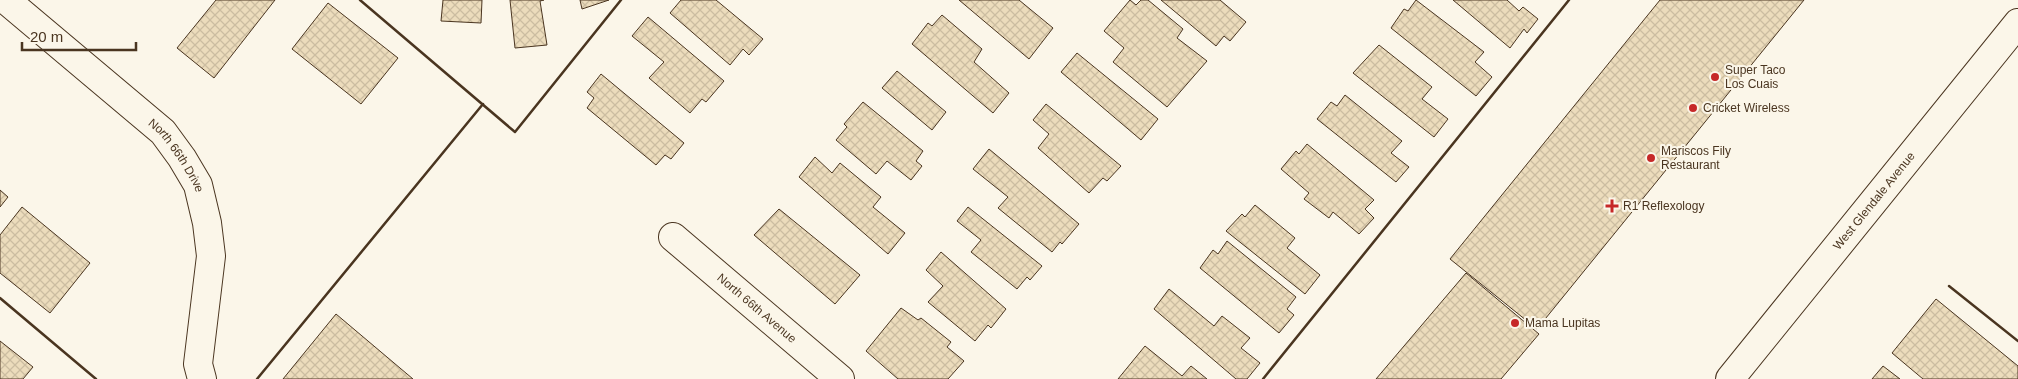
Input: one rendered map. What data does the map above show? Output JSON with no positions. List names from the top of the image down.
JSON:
{
  "streets": {
    "street": ["North 66th Drive", "West Glendale Avenue", "North 66th Avenue"]
  },
  "places": {
    "other": [
      "Super Taco Los Cuais",
      "Cricket Wireless",
      "Mariscos Fily Restaurant",
      "Mama Lupitas"
    ],
    "health": ["R1 Reflexology"]
  },
  "scale_bar": "20 m"
}
